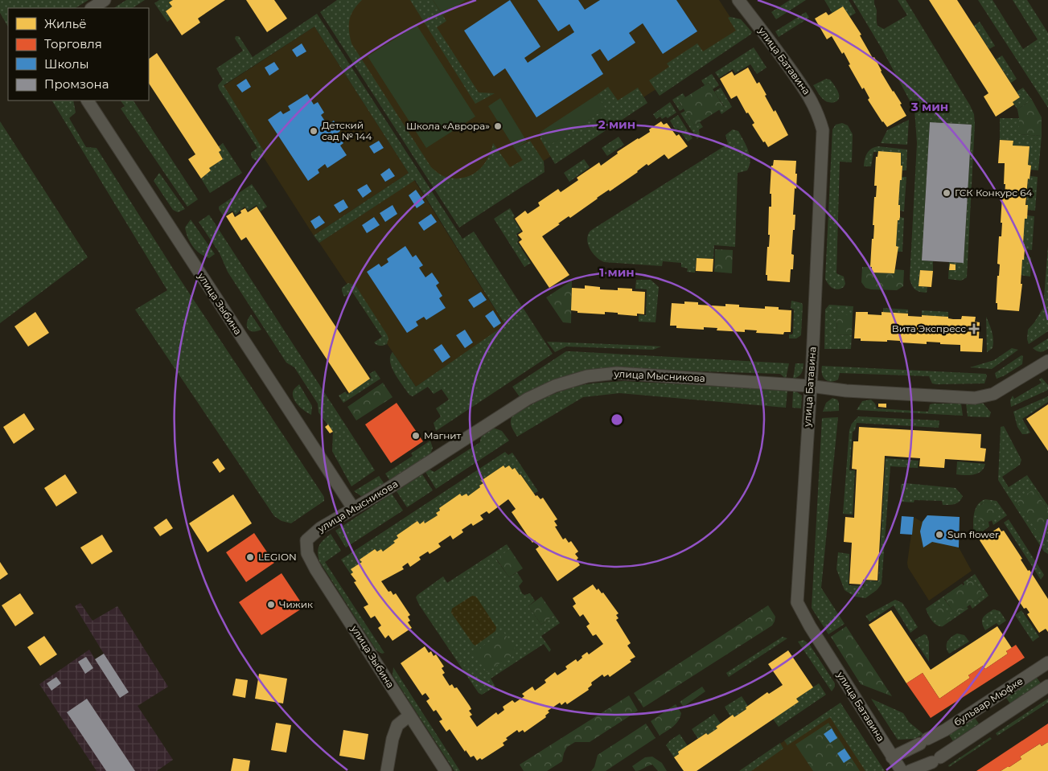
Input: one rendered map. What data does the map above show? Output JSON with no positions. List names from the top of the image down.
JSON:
{
  "streets": {
    "street": [
      "улица Батавина",
      "улица Зыбина",
      "улица Мысникова",
      "бульвар Мюфке"
    ]
  },
  "crossings": [
    ["улица Батавина", "улица Мысникова"],
    ["улица Батавина", "бульвар Мюфке"],
    ["улица Зыбина", "улица Мысникова"]
  ],
  "places": {
    "other": [
      "Школа «Аврора»",
      "Детский сад № 144",
      "ГСК Конкурс 64",
      "Магнит",
      "Sun flower",
      "LEGION",
      "Чижик"
    ],
    "health": ["Вита Экспресс"]
  },
  "legend": [
    "Жильё",
    "Торговля",
    "Школы",
    "Промзона"
  ],
  "rings": ["3 мин", "2 мин", "1 мин"]
}
